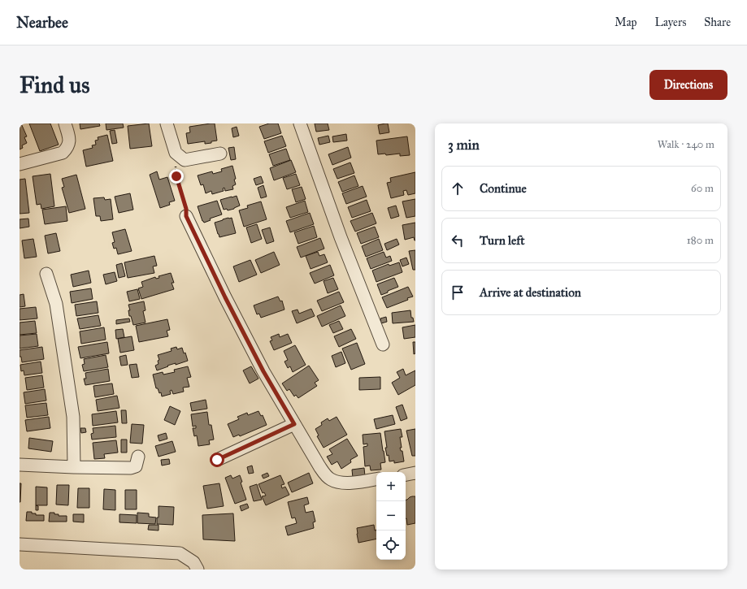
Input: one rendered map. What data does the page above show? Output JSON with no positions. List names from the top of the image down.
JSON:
{
  "page": {
    "header": "Nearbee",
    "nav": ["Map", "Layers", "Share"],
    "buttons": "Directions",
    "title": "Find us",
    "heading": ["3 min", "Walk · 240 m"],
    "list": [
      ["Continue", "60 m"],
      ["Turn left", "180 m"],
      "Arrive at destination"
    ],
    "map_buttons": ["+", "−"]
  }
}
